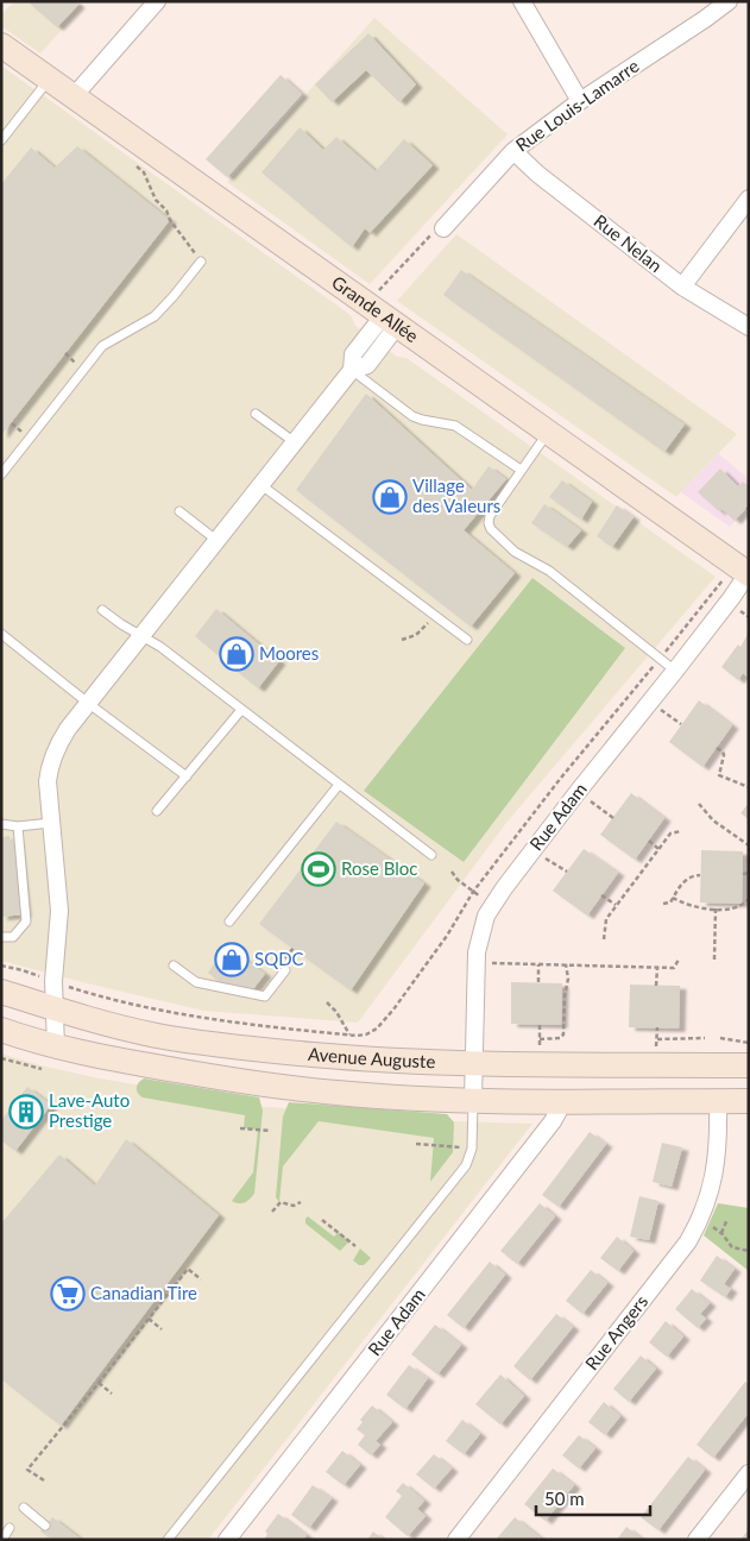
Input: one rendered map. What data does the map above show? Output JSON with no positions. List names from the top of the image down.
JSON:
{
  "streets": {
    "main road": ["Grande Allée", "Avenue Auguste"],
    "street": [
      "Rue Louis-Lamarre",
      "Rue Nelan",
      "Rue Adam",
      "Rue Angers"
    ]
  },
  "crossings": [
    ["Rue Louis-Lamarre", "Rue Nelan"],
    ["Grande Allée", "Rue Adam"],
    ["Rue Adam", "Avenue Auguste"],
    ["Avenue Auguste", "Rue Angers"]
  ],
  "places": {
    "shop": ["Village des Valeurs", "Moores", "SQDC"],
    "sports": ["Rose Bloc"],
    "building": ["Lave-Auto Prestige"],
    "supermarket": ["Canadian Tire"]
  },
  "scale_bar": "50 m"
}
